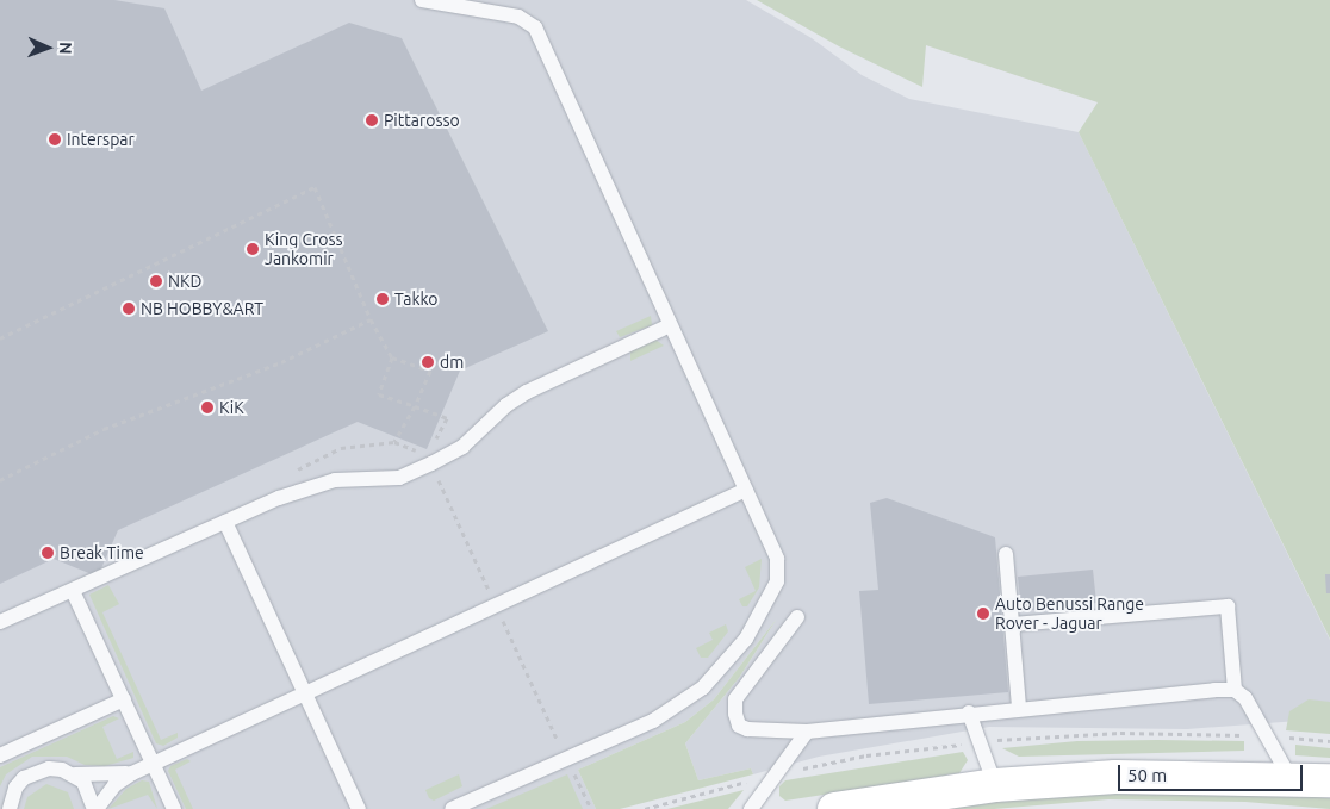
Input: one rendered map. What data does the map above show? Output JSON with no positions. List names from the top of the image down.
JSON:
{
  "places": [
    "Pittarosso",
    "Interspar",
    "King Cross Jankomir",
    "NKD",
    "Takko",
    "NB HOBBY&ART",
    "dm",
    "KiK",
    "Break Time",
    "Auto Benussi Range Rover - Jaguar"
  ],
  "scale_bar": "50 m",
  "north": "right"
}
